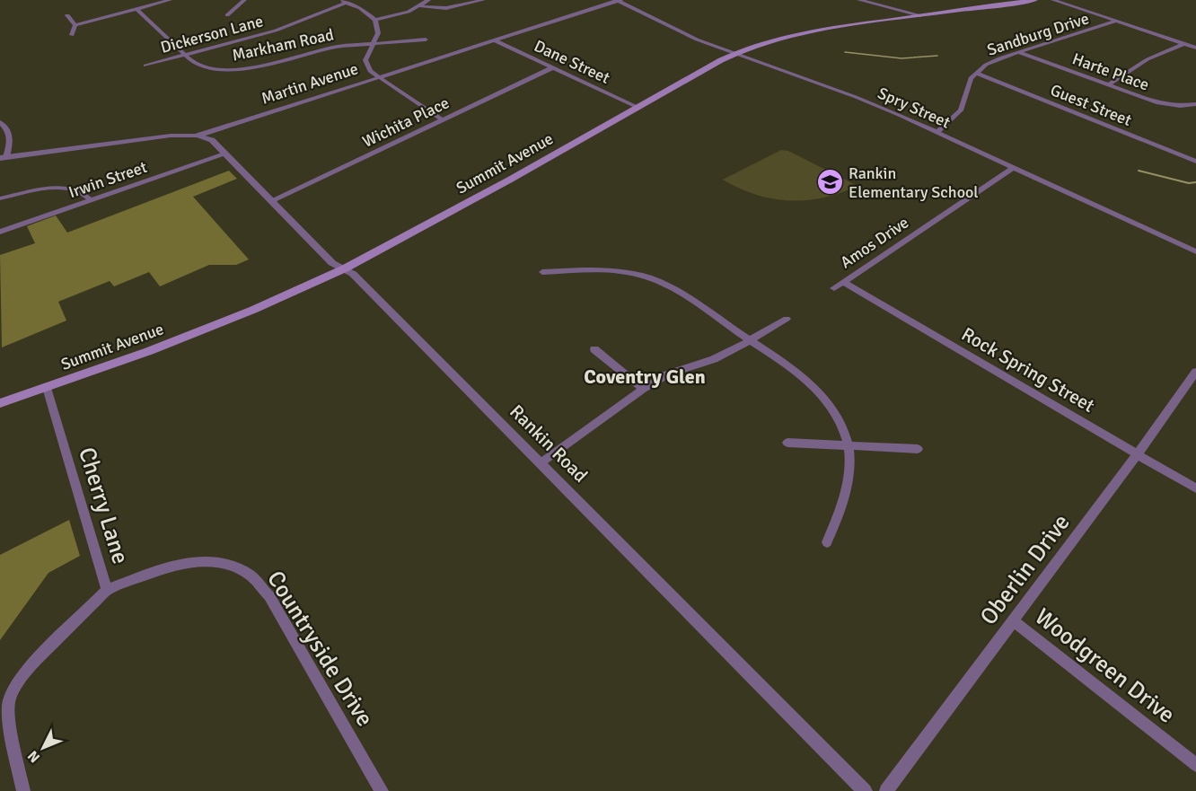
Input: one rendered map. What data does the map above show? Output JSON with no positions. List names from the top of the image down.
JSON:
{
  "streets": {
    "main road": ["Summit Avenue"],
    "street": [
      "Dickerson Lane",
      "Sandburg Drive",
      "Markham Road",
      "Dane Street",
      "Harte Place",
      "Martin Avenue",
      "Guest Street",
      "Spry Street",
      "Wichita Place",
      "Irwin Street",
      "Amos Drive",
      "Rock Spring Street",
      "Rankin Road",
      "Cherry Lane",
      "Oberlin Drive",
      "Countryside Drive",
      "Woodgreen Drive"
    ]
  },
  "crossings": [
    ["Dickerson Lane", "Markham Road"],
    ["Sandburg Drive", "Harte Place"],
    ["Sandburg Drive", "Guest Street"],
    ["Sandburg Drive", "Spry Street"],
    ["Dane Street", "Martin Avenue"],
    ["Dane Street", "Wichita Place"],
    ["Dane Street", "Summit Avenue"],
    ["Martin Avenue", "Spry Street"],
    ["Martin Avenue", "Rankin Road"],
    ["Spry Street", "Summit Avenue"],
    ["Spry Street", "Amos Drive"],
    ["Wichita Place", "Rankin Road"],
    ["Summit Avenue", "Rankin Road"],
    ["Summit Avenue", "Cherry Lane"],
    ["Irwin Street", "Rankin Road"],
    ["Amos Drive", "Rock Spring Street"],
    ["Rock Spring Street", "Oberlin Drive"],
    ["Cherry Lane", "Countryside Drive"],
    ["Oberlin Drive", "Woodgreen Drive"]
  ],
  "districts": ["Coventry Glen"],
  "places": {
    "school or university": ["Rankin Elementary School"]
  },
  "north": "bottom left"
}
